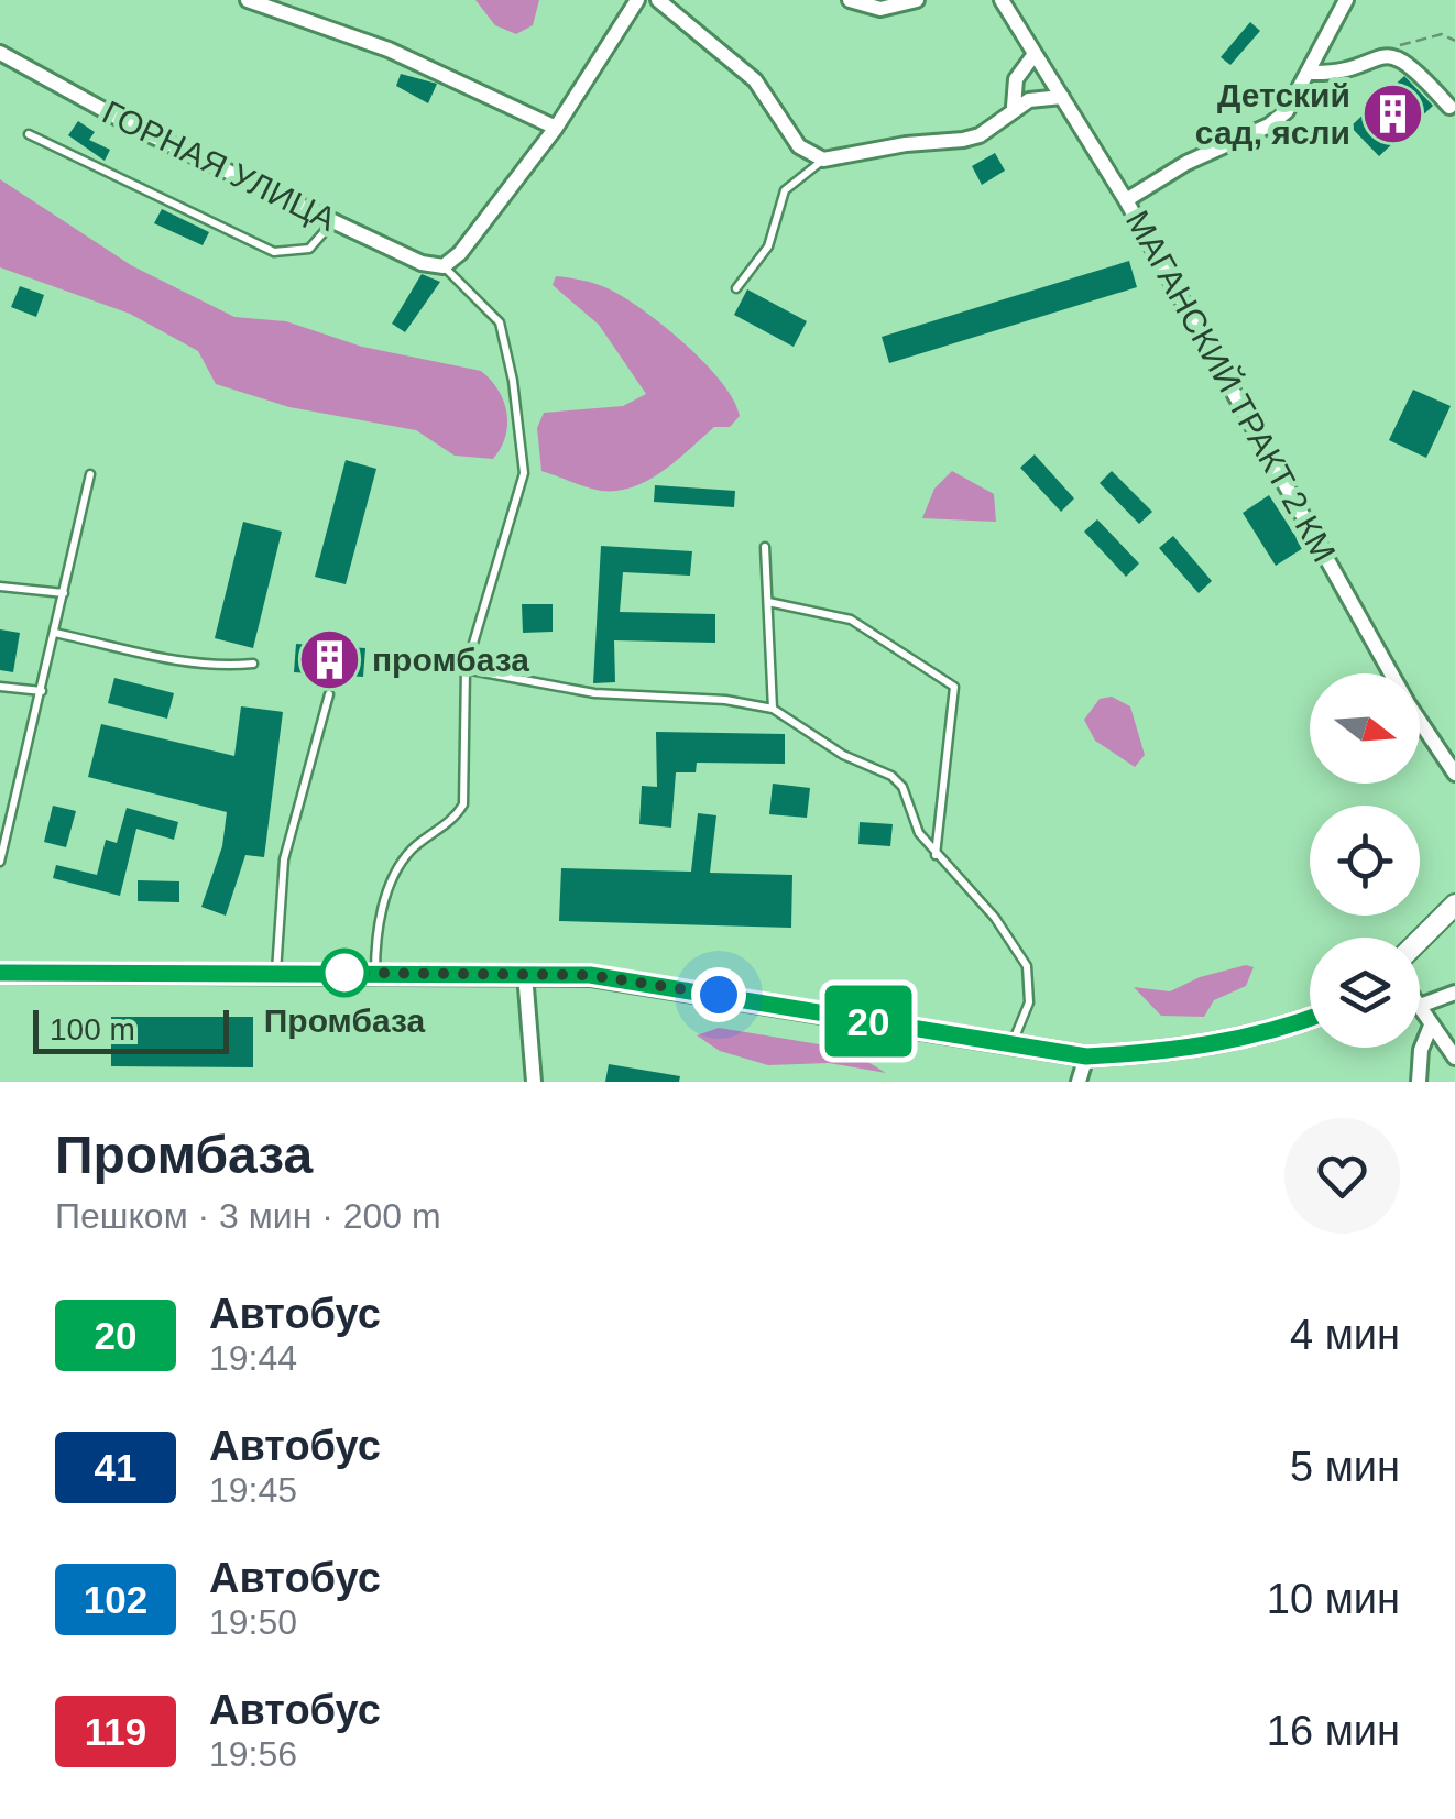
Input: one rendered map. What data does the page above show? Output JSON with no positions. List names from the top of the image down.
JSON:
{
  "streets": {
    "street": ["ГОРНАЯ УЛИЦА", "МАГАНСКИЙ ТРАКТ 2 КМ"]
  },
  "places": {
    "building": ["Детский сад, ясли", "промбаза"],
    "other": ["Промбаза"]
  },
  "lines": ["bus line 20"],
  "scale_bar": "100 m",
  "north": "right",
  "page": {
    "on_map": "20",
    "scale": "100 m",
    "heading": ["Промбаза", "Пешком · 3 мин · 200 m"],
    "list": [
      {
        "mark": "20",
        "name": "Автобус",
        "note": "19:44",
        "value": "4 мин"
      },
      {
        "mark": "41",
        "name": "Автобус",
        "note": "19:45",
        "value": "5 мин"
      },
      {
        "mark": "102",
        "name": "Автобус",
        "note": "19:50",
        "value": "10 мин"
      },
      {
        "mark": "119",
        "name": "Автобус",
        "note": "19:56",
        "value": "16 мин"
      }
    ]
  }
}
